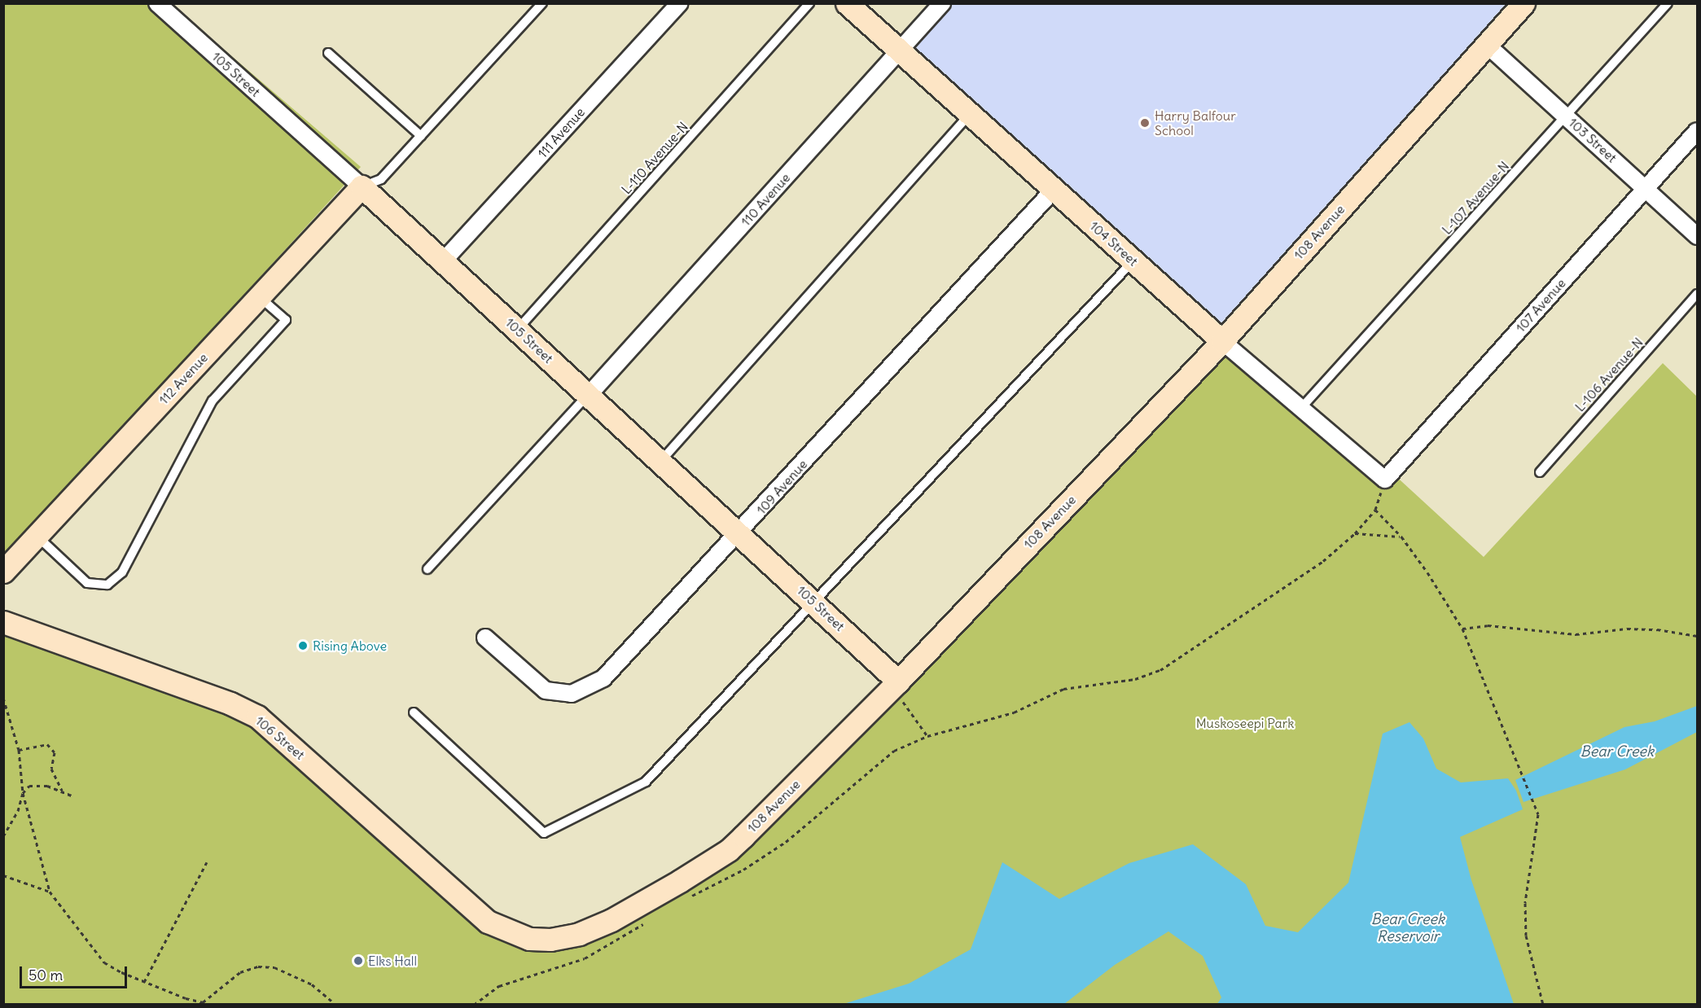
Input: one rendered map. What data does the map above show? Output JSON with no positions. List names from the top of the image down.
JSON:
{
  "streets": {
    "street": [
      "105 Street",
      "111 Avenue",
      "103 Street",
      "110 Avenue",
      "108 Avenue",
      "104 Street",
      "107 Avenue",
      "112 Avenue",
      "109 Avenue",
      "106 Street"
    ],
    "lane": ["L-110 Avenue-N", "L-107 Avenue-N", "L-106 Avenue-N"]
  },
  "crossings": [
    ["105 Street", "111 Avenue"],
    ["105 Street", "L-110 Avenue-N"],
    ["105 Street", "110 Avenue"],
    ["105 Street", "108 Avenue"],
    ["105 Street", "112 Avenue"],
    ["105 Street", "109 Avenue"],
    ["103 Street", "L-107 Avenue-N"],
    ["103 Street", "108 Avenue"],
    ["103 Street", "107 Avenue"],
    ["L-107 Avenue-N", "104 Street"],
    ["110 Avenue", "104 Street"],
    ["108 Avenue", "104 Street"],
    ["108 Avenue", "106 Street"],
    ["104 Street", "107 Avenue"],
    ["104 Street", "109 Avenue"]
  ],
  "water": ["Bear Creek", "Bear Creek Reservoir"],
  "parks": ["Muskoseepi Park"],
  "places": ["Harry Balfour School", "Rising Above", "Elks Hall"],
  "scale_bar": "50 m"
}
